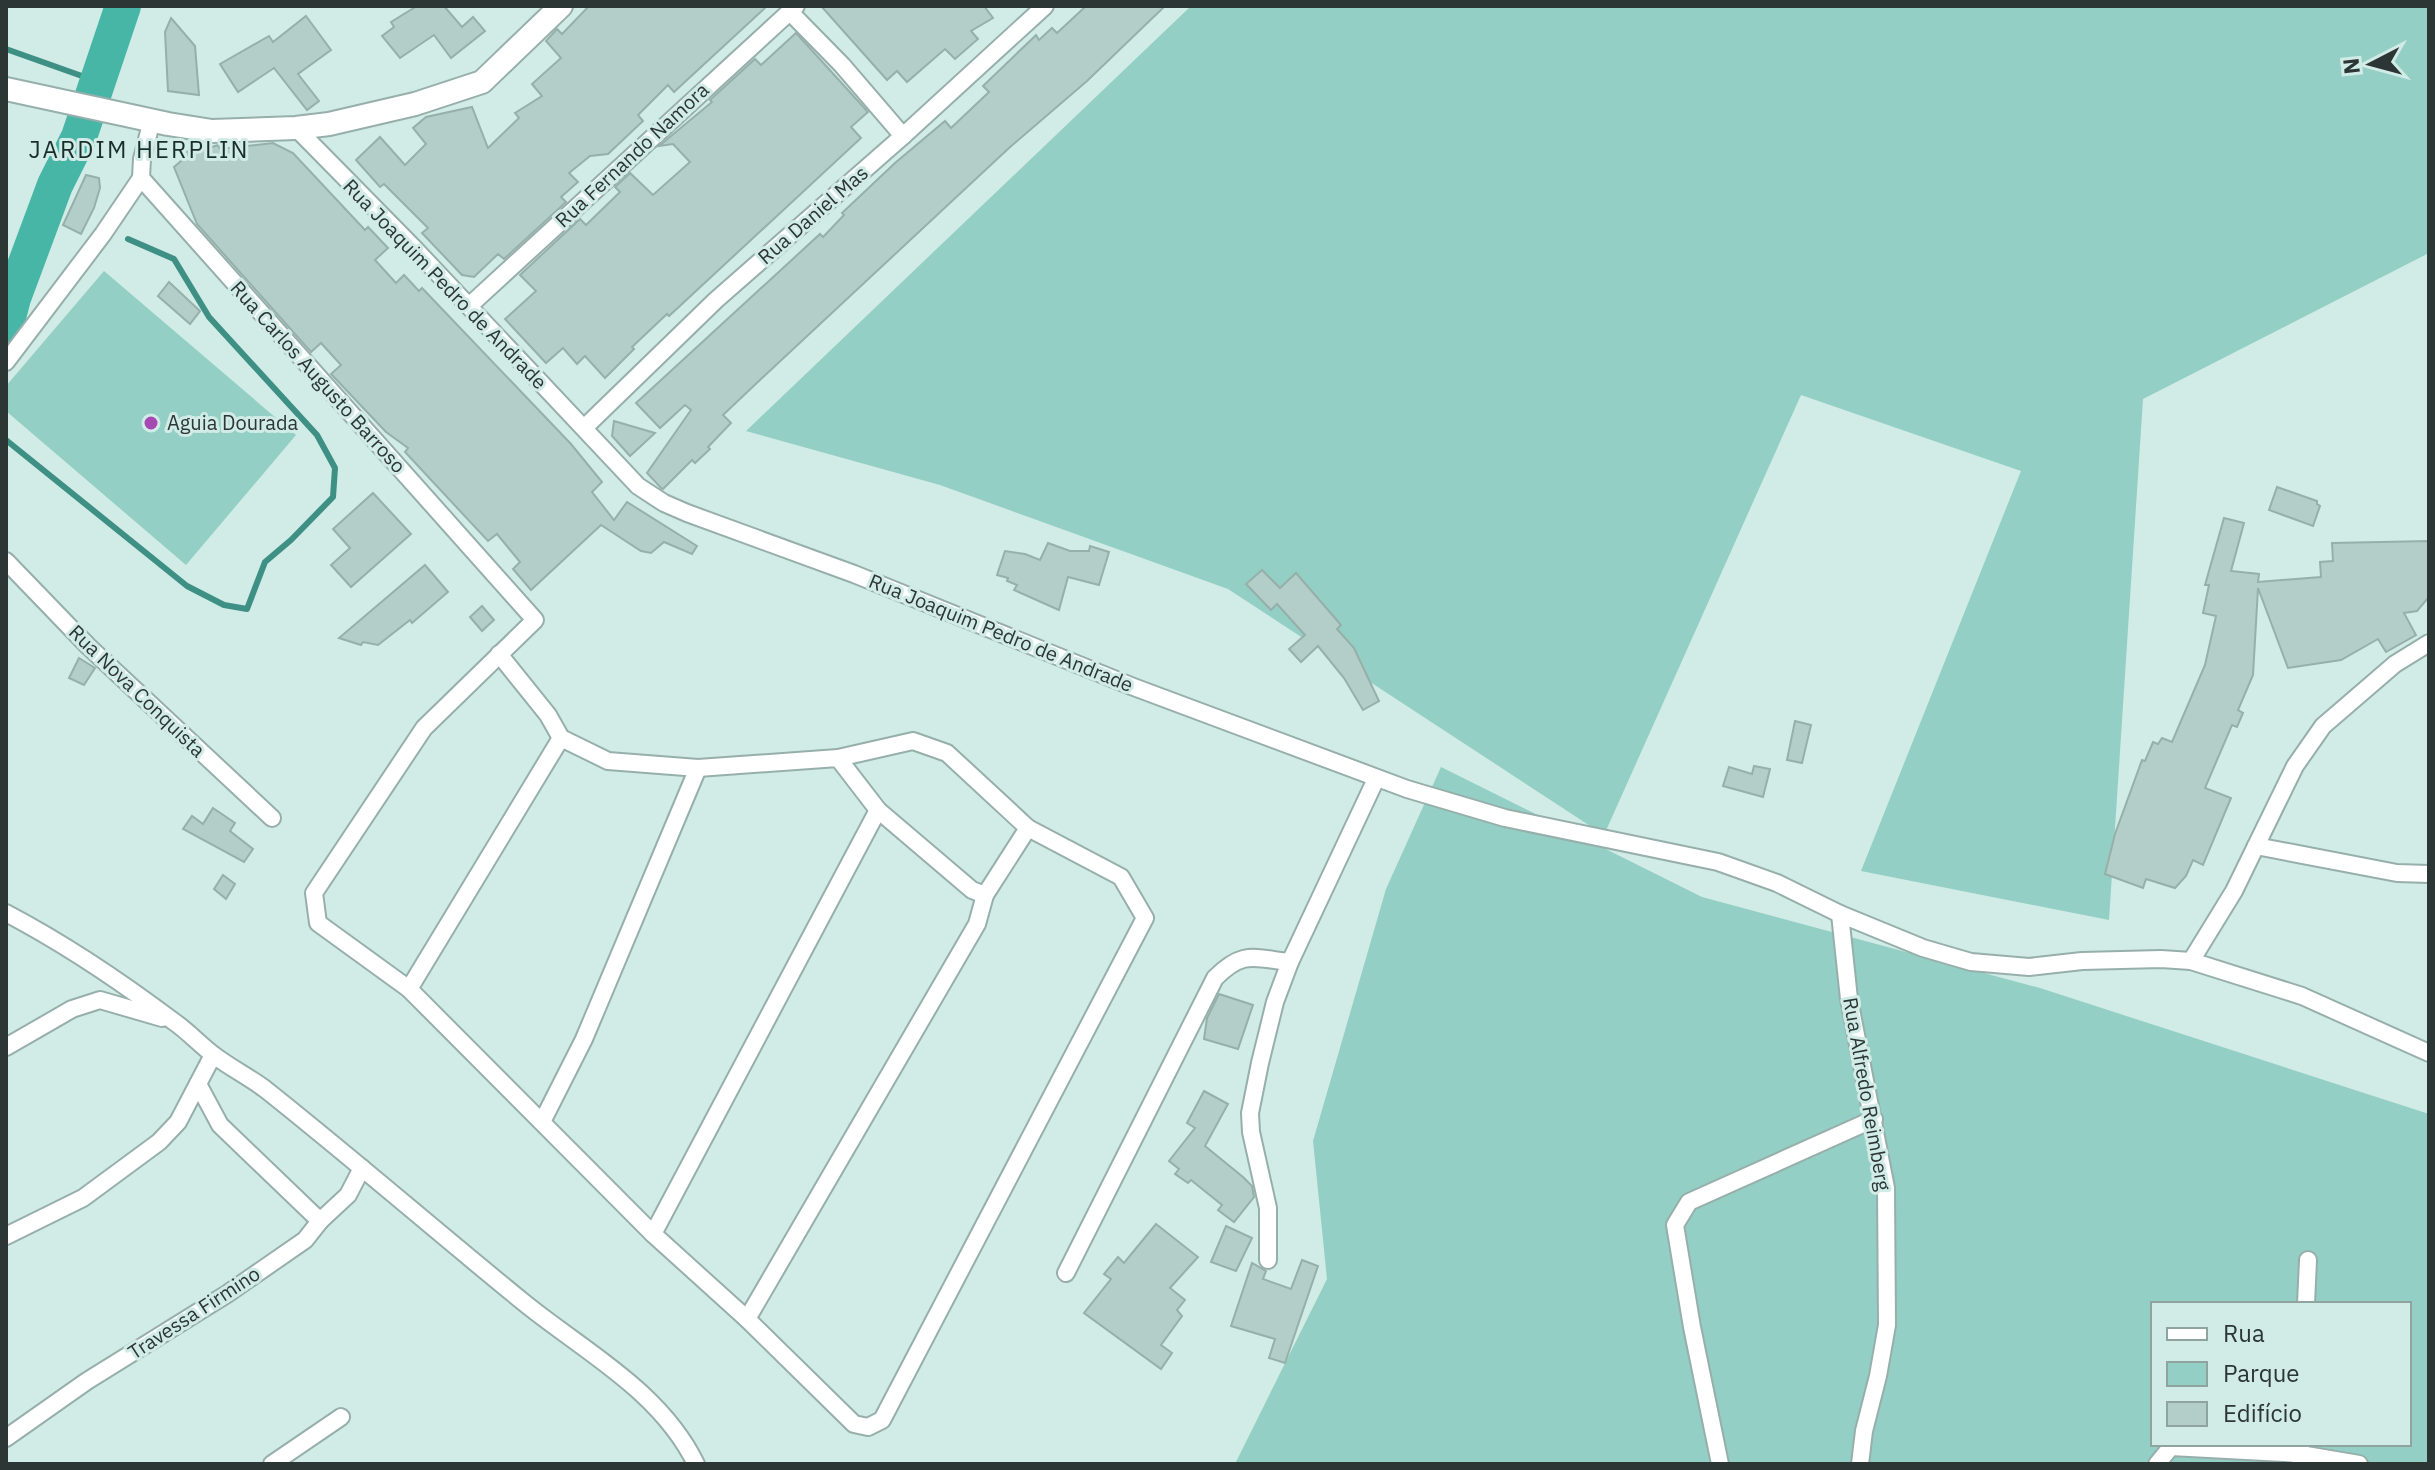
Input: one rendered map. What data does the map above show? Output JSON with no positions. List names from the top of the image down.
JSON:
{
  "streets": {
    "street": [
      "Rua Fernando Namora",
      "Rua Daniel Mas",
      "Rua Joaquim Pedro de Andrade",
      "Rua Carlos Augusto Barroso",
      "Rua Nova Conquista",
      "Rua Alfredo Reimberg",
      "Travessa Firmino"
    ]
  },
  "crossings": [
    ["Rua Fernando Namora", "Rua Joaquim Pedro de Andrade"],
    ["Rua Daniel Mas", "Rua Joaquim Pedro de Andrade"],
    ["Rua Joaquim Pedro de Andrade", "Rua Alfredo Reimberg"]
  ],
  "districts": ["JARDIM HERPLIN"],
  "places": ["Aguia Dourada"],
  "legend": ["Rua", "Parque", "Edifício"],
  "north": "left"
}
